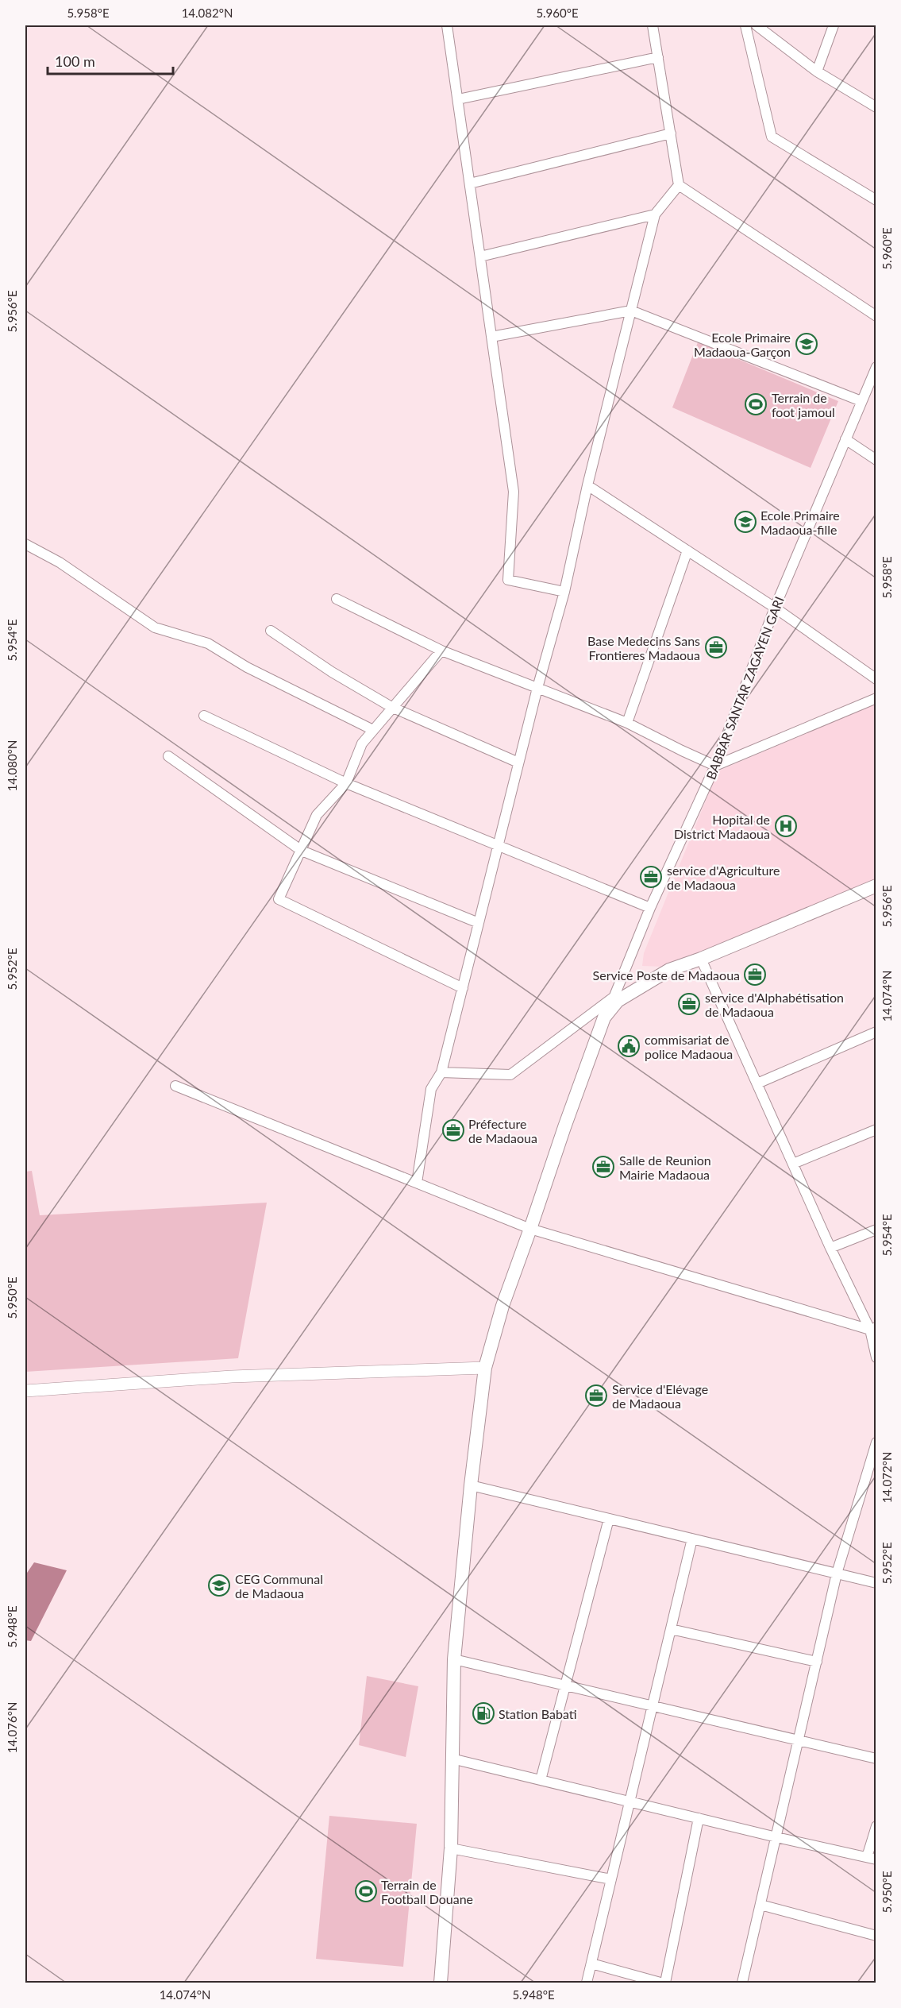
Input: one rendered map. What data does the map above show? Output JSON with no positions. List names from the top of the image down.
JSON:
{
  "streets": {
    "street": ["BABBAR SANTAR ZAGAYEN GARI"]
  },
  "places": {
    "school or university": ["Ecole Primaire Madaoua-Garçon", "Ecole Primaire Madaoua-fille", "CEG Communal de Madaoua"],
    "sports": ["Terrain de foot jamoul", "Terrain de Football Douane"],
    "office": [
      "Base Medecins Sans Frontieres Madaoua",
      "service d'Agriculture de Madaoua",
      "Service Poste de Madaoua",
      "service d'Alphabétisation de Madaoua",
      "Préfecture de Madaoua",
      "Salle de Reunion Mairie Madaoua",
      "Service d'Elévage de Madaoua"
    ],
    "hospital": ["Hopital de District Madaoua"],
    "public building": ["commisariat de police Madaoua"],
    "fuel station": ["Station Babati"]
  },
  "scale_bar": "100 m",
  "coordinates": [
    "5.958°E",
    "14.082°N",
    "5.960°E",
    "5.956°E",
    "5.954°E",
    "14.080°N",
    "5.952°E",
    "14.074°N",
    "5.950°E",
    "14.072°N",
    "5.948°E",
    "14.076°N"
  ]
}
